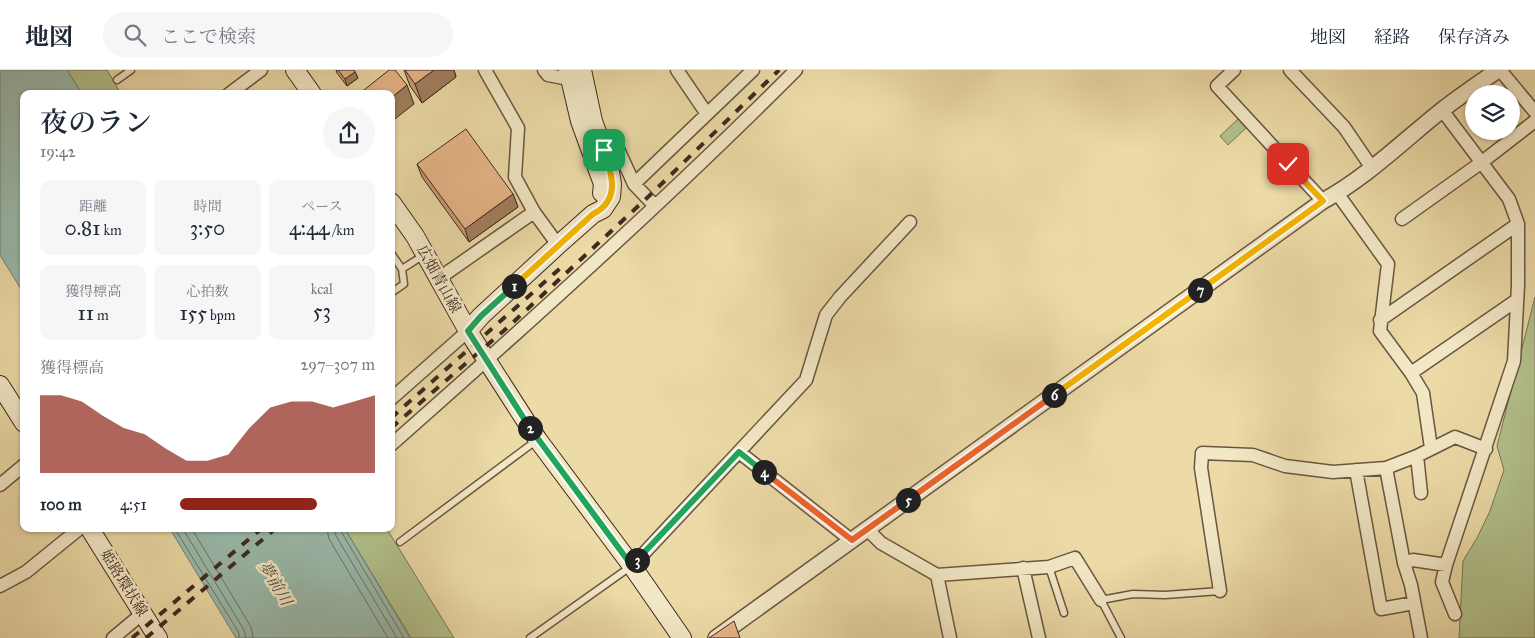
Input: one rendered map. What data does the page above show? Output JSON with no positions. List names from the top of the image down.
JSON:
{
  "streets": {
    "main road": ["広畑青山線", "姫路環状線"]
  },
  "water": ["夢前川"],
  "page": {
    "header": "地図",
    "search": "ここで検索",
    "nav": ["地図", "経路", "保存済み"],
    "heading": ["夜のラン", "19:42"],
    "stats": [
      ["距離", "0.81 km"],
      ["時間", "3:50"],
      ["ペース", "4:44 /km"],
      ["獲得標高", "11 m"],
      ["心拍数", "155 bpm"],
      ["kcal", "53"]
    ],
    "pins": [
      "1",
      "7",
      "6",
      "2",
      "4",
      "5",
      "3"
    ],
    "chart": ["獲得標高", "297–307 m"],
    "list": [
      {
        "name": "100 m",
        "note": "4:51"
      }
    ]
  }
}
